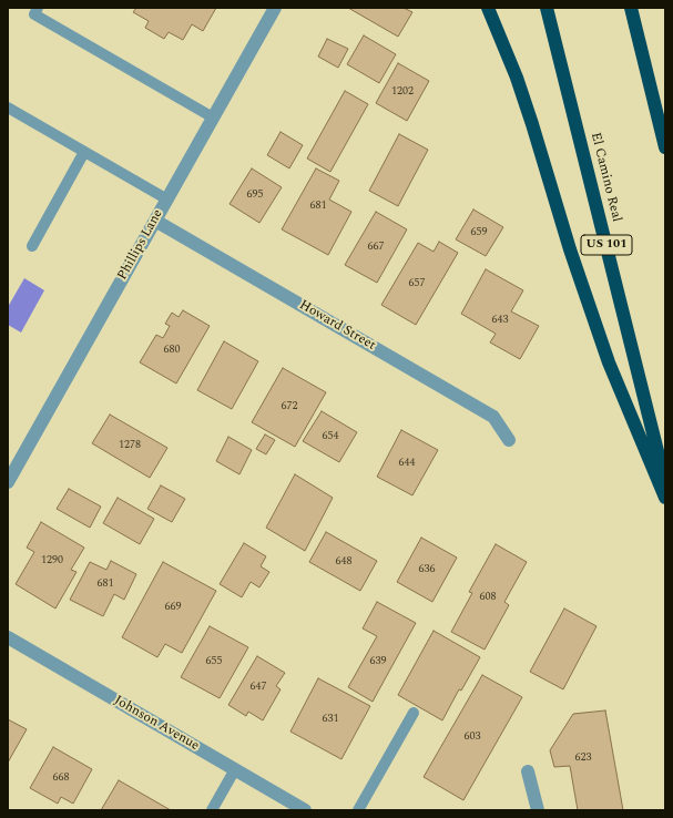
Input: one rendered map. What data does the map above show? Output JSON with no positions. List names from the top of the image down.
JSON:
{
  "streets": {
    "highway": ["El Camino Real", "US 101"],
    "street": ["Phillips Lane", "Howard Street", "Johnson Avenue"]
  },
  "crossings": [
    ["Phillips Lane", "Howard Street"]
  ],
  "house_numbers": [
    "1202",
    "695",
    "681",
    "659",
    "667",
    "657",
    "643",
    "680",
    "672",
    "654",
    "1278",
    "644",
    "1290",
    "648",
    "636",
    "681",
    "608",
    "669",
    "655",
    "639",
    "647",
    "631",
    "603",
    "623",
    "668"
  ]
}
